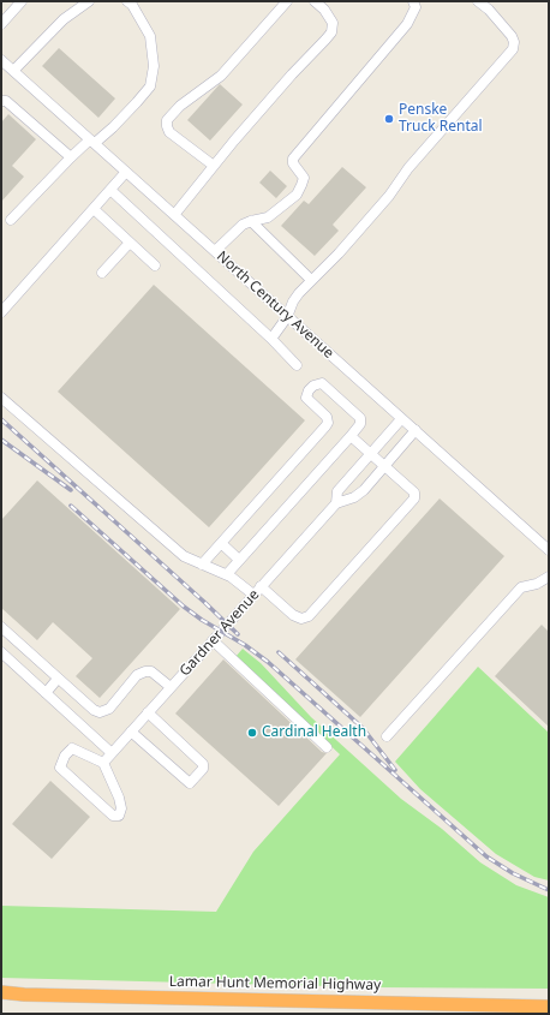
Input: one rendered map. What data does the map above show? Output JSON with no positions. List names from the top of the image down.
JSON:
{
  "streets": {
    "highway": ["Lamar Hunt Memorial Highway"],
    "street": ["North Century Avenue", "Gardner Avenue"]
  },
  "crossings": [
    ["North Century Avenue", "Gardner Avenue"]
  ],
  "places": ["Penske Truck Rental", "Cardinal Health"]
}
